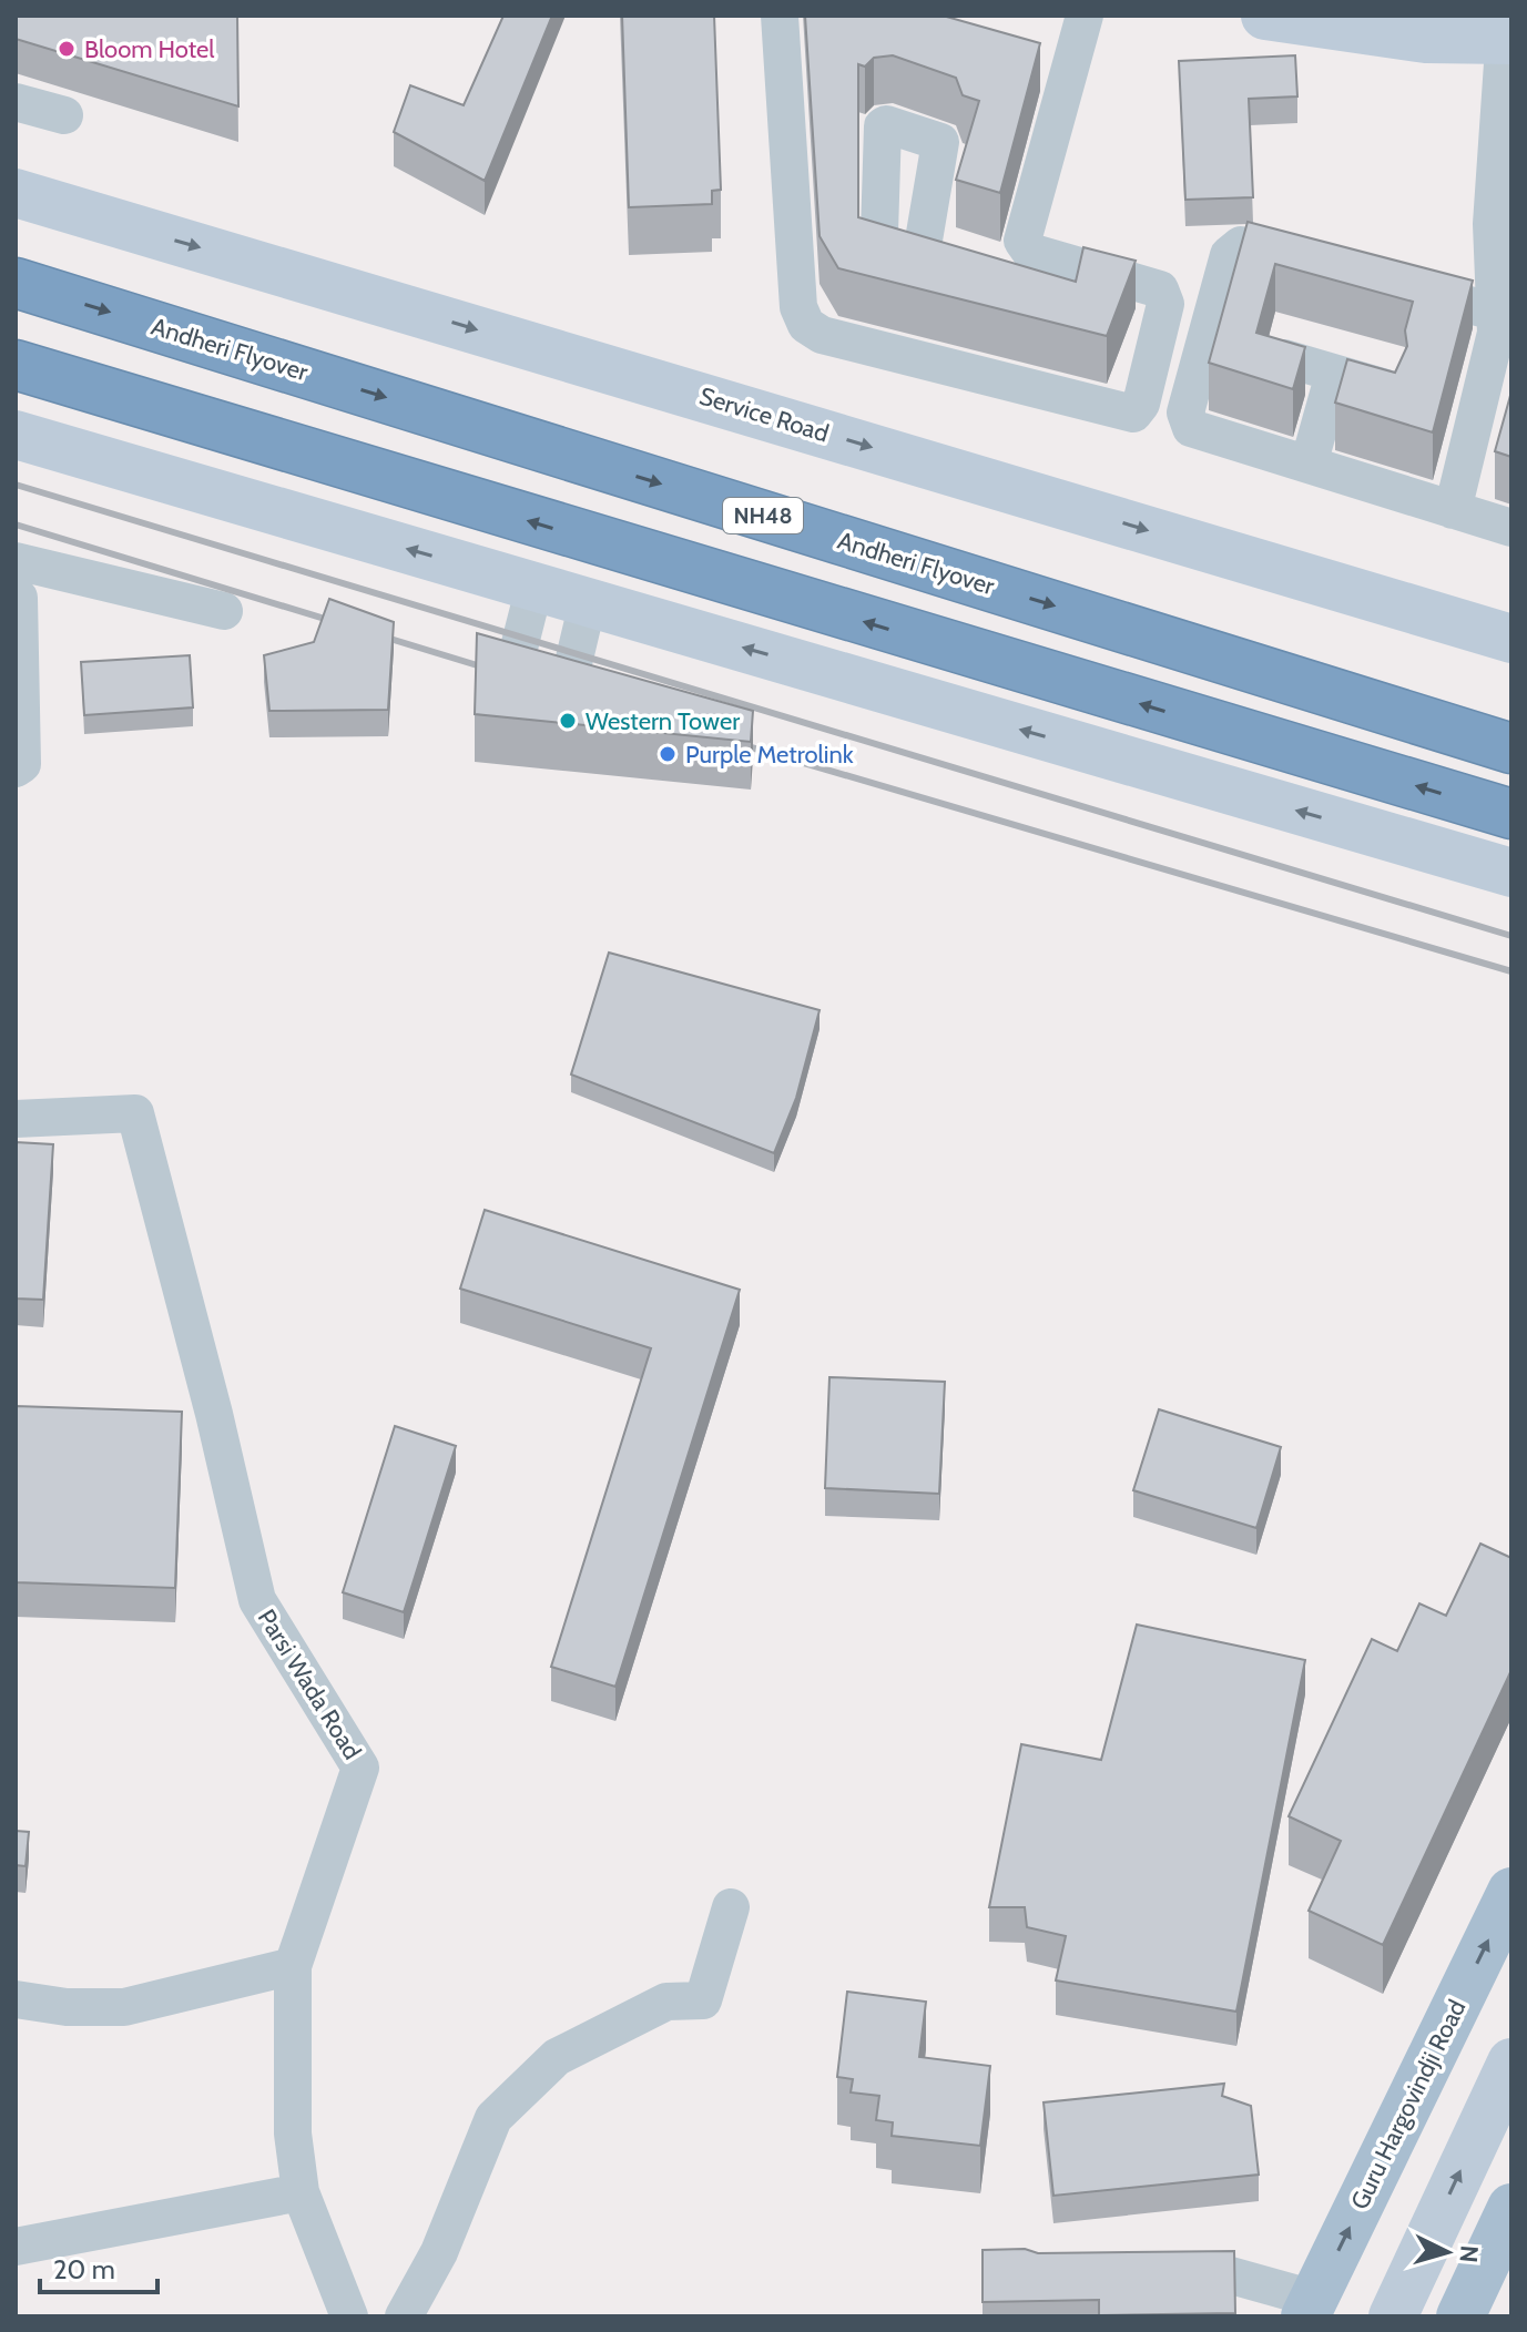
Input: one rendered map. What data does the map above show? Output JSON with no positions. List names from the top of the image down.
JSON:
{
  "streets": {
    "highway": ["Andheri Flyover", "NH48"],
    "main road": ["Guru Hargovindji Road"],
    "street": ["Service Road", "Parsi Wada Road"]
  },
  "one_way": ["Guru Hargovindji Road"],
  "places": ["Bloom Hotel", "Western Tower", "Purple Metrolink"],
  "scale_bar": "20 m",
  "north": "right"
}
